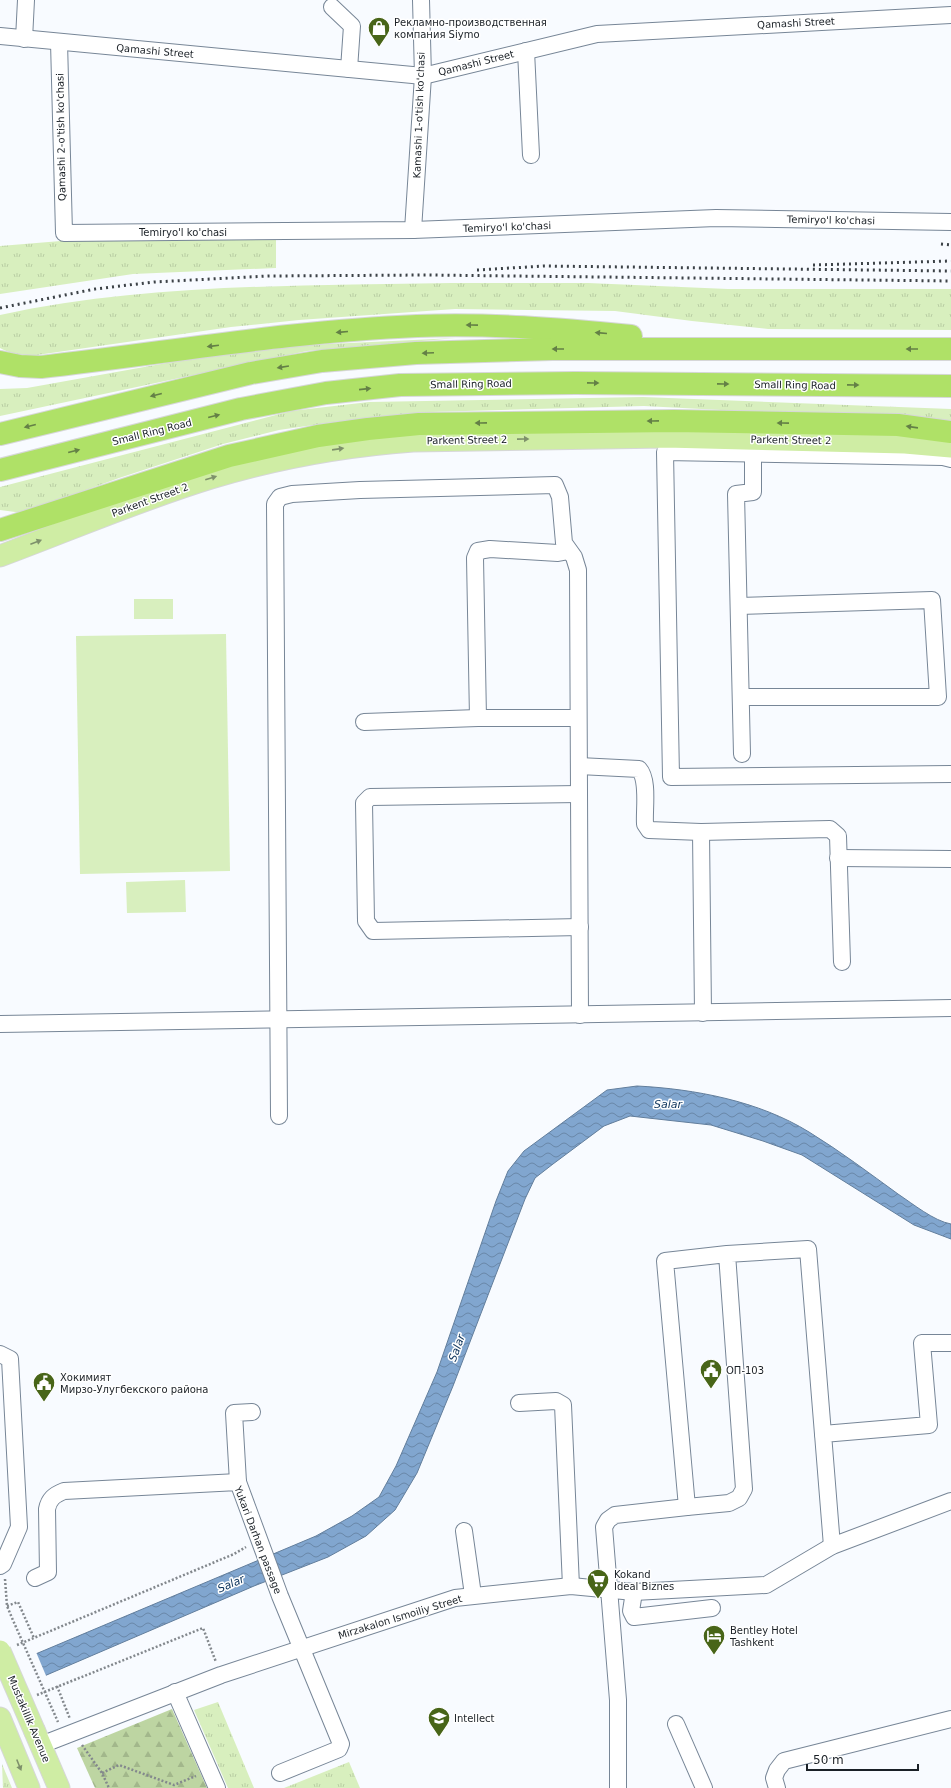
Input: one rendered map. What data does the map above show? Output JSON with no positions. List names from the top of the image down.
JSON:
{
  "streets": {
    "highway": ["Small Ring Road"],
    "main road": ["Parkent Street 2", "Mustakillik Avenue"],
    "street": [
      "Qamashi Street",
      "Kamashi 1-o'tish ko'chasi",
      "Qamashi 2-o'tish ko'chasi",
      "Temiryo'l ko'chasi",
      "Yukari Darhan passage",
      "Mirzakalon Ismoiliy Street"
    ]
  },
  "crossings": [
    ["Qamashi Street", "Kamashi 1-o'tish ko'chasi"],
    ["Qamashi Street", "Qamashi 2-o'tish ko'chasi"],
    ["Kamashi 1-o'tish ko'chasi", "Temiryo'l ko'chasi"],
    ["Qamashi 2-o'tish ko'chasi", "Temiryo'l ko'chasi"],
    ["Yukari Darhan passage", "Mirzakalon Ismoiliy Street"],
    ["Mirzakalon Ismoiliy Street", "Mustakillik Avenue"]
  ],
  "one_way": ["Parkent Street 2"],
  "water": ["Salar"],
  "places": {
    "shop": ["Рекламно-производственная компания Siymo"],
    "public building": ["ОП-103", "Хокимият Мирзо-Улугбекского района"],
    "supermarket": ["Kokand Ideal Biznes"],
    "hotel": ["Bentley Hotel Tashkent"],
    "school or university": ["Intellect"]
  },
  "scale_bar": "50 m"
}
